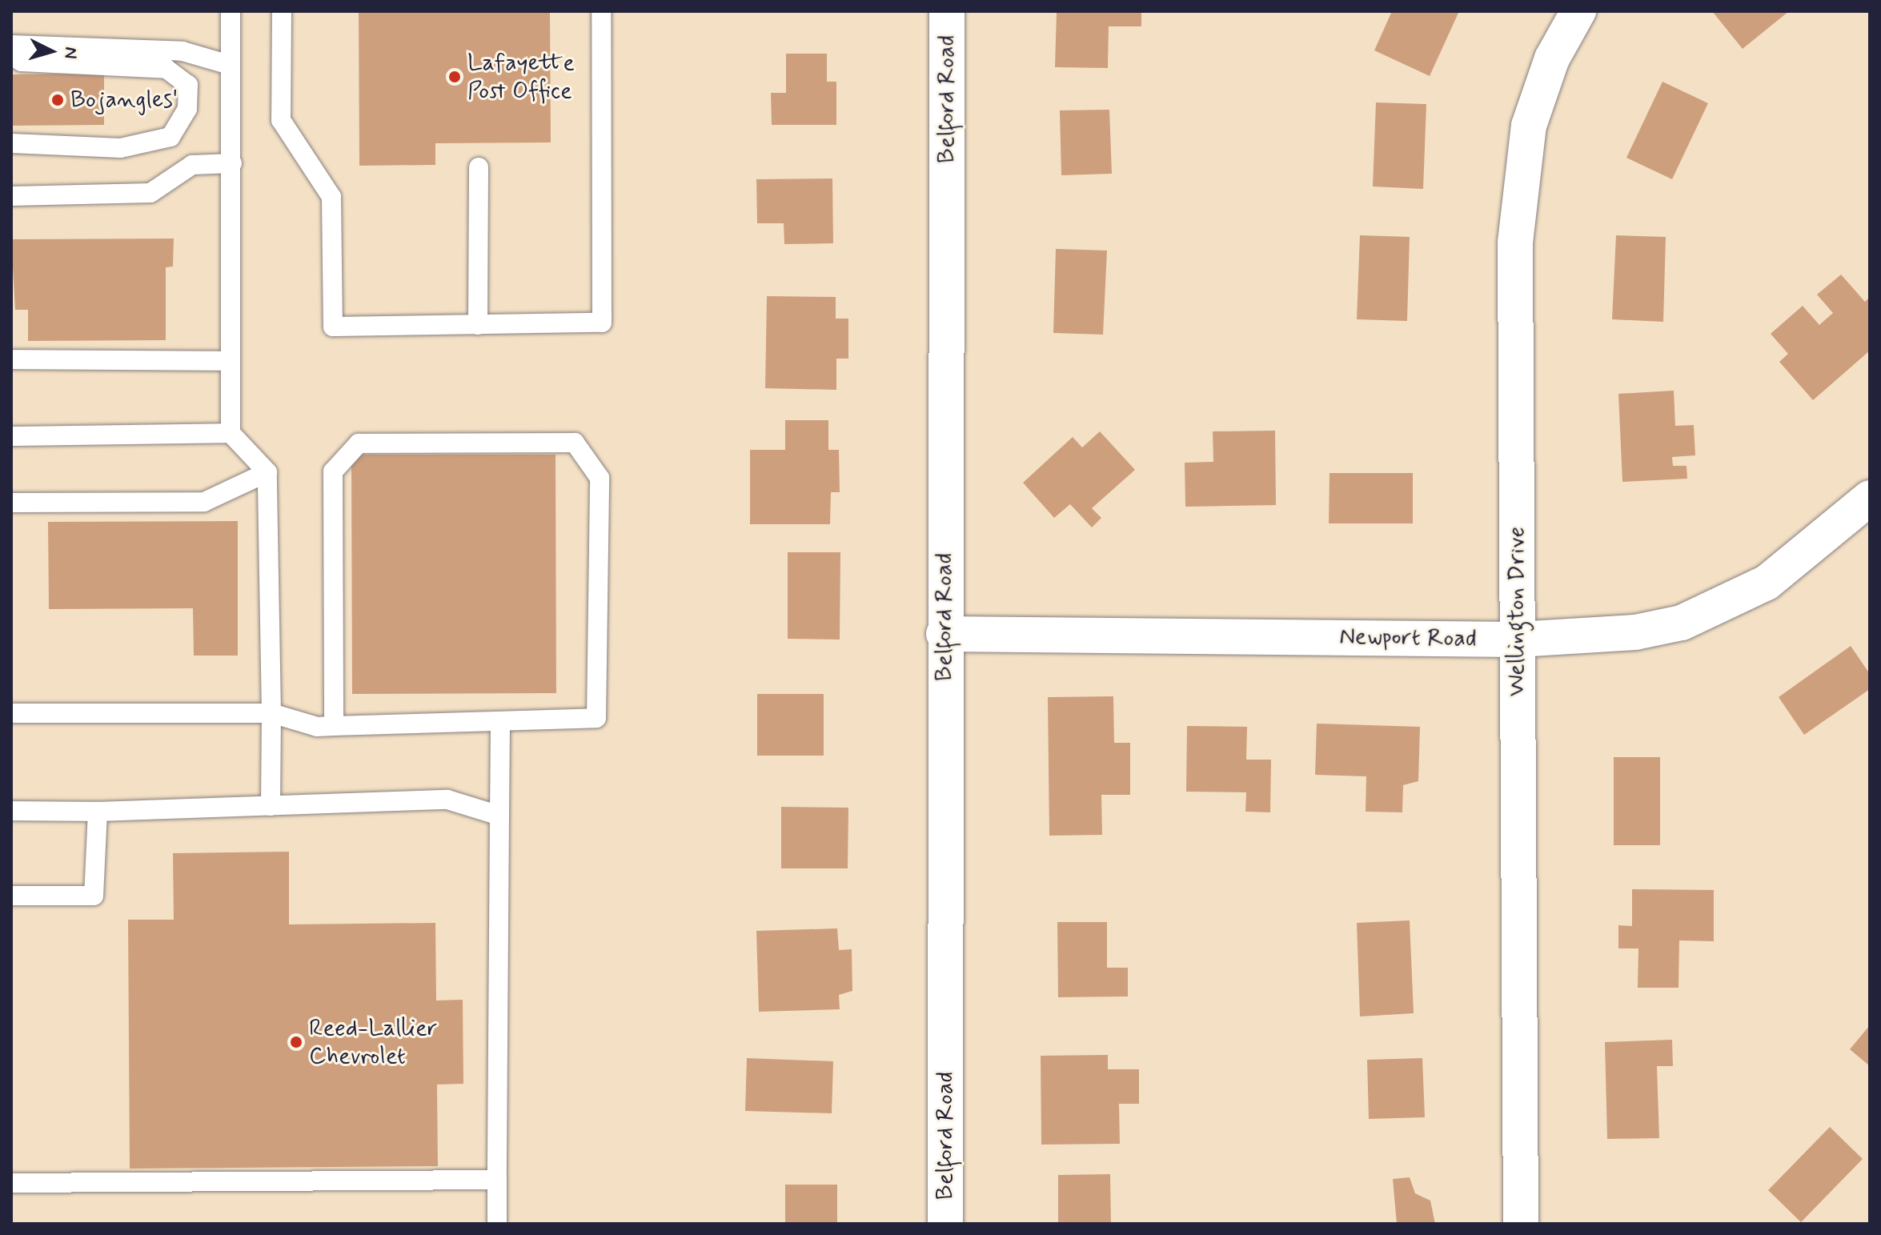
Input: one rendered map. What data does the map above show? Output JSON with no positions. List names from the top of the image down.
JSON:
{
  "streets": {
    "street": ["Belford Road", "Wellington Drive", "Newport Road"]
  },
  "crossings": [
    ["Belford Road", "Newport Road"],
    ["Wellington Drive", "Newport Road"]
  ],
  "places": ["Lafayette Post Office", "Bojangles'", "Reed-Lallier Chevrolet"],
  "north": "right"
}
